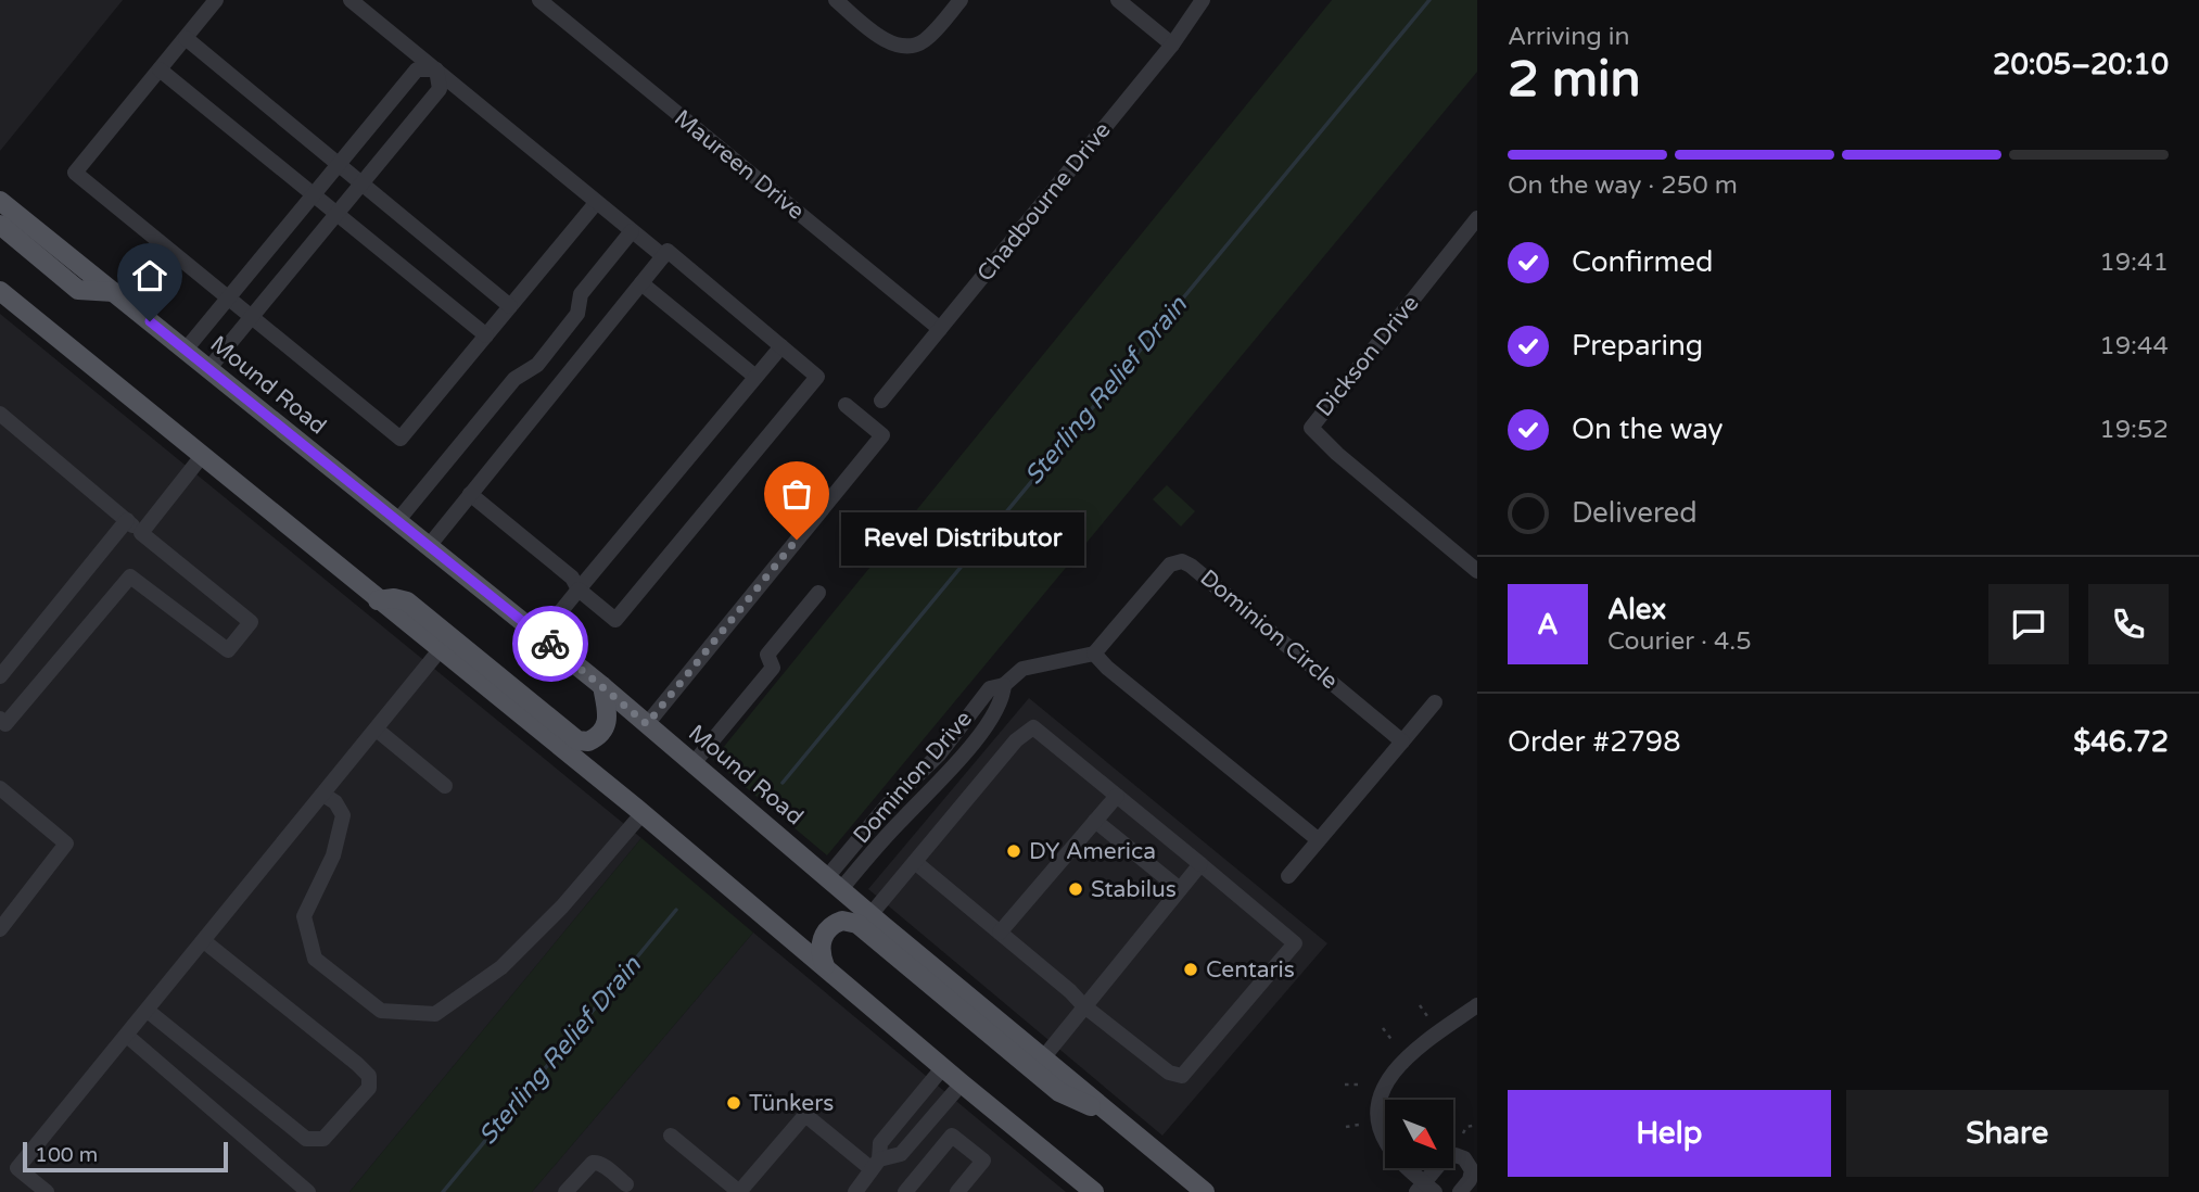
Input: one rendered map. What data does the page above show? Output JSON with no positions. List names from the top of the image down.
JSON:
{
  "streets": {
    "main road": ["Mound Road"],
    "street": [
      "Maureen Drive",
      "Chadbourne Drive",
      "Dickson Drive",
      "Dominion Circle",
      "Dominion Drive"
    ]
  },
  "crossings": [
    ["Maureen Drive", "Chadbourne Drive"],
    ["Mound Road", "Dominion Drive"],
    ["Dominion Circle", "Dominion Drive"]
  ],
  "water": ["Sterling Relief Drain"],
  "places": [
    "Revel Distributor",
    "DY America",
    "Stabilus",
    "Centaris",
    "Tünkers"
  ],
  "scale_bar": "100 m",
  "north": "bottom right",
  "page": {
    "heading": ["2 min", "Arriving in", "20:05–20:10"],
    "panel": [
      "Alex",
      "Courier · 4.5",
      "Order #2798",
      "$46.72"
    ],
    "bar": "On the way · 250 m",
    "list": [
      ["Confirmed", "19:41"],
      ["Preparing", "19:44"],
      ["On the way", "19:52"],
      "Delivered"
    ],
    "bubble": "Revel Distributor",
    "round": "A",
    "buttons": ["Help", "Share"],
    "scale": "100 m"
  }
}
